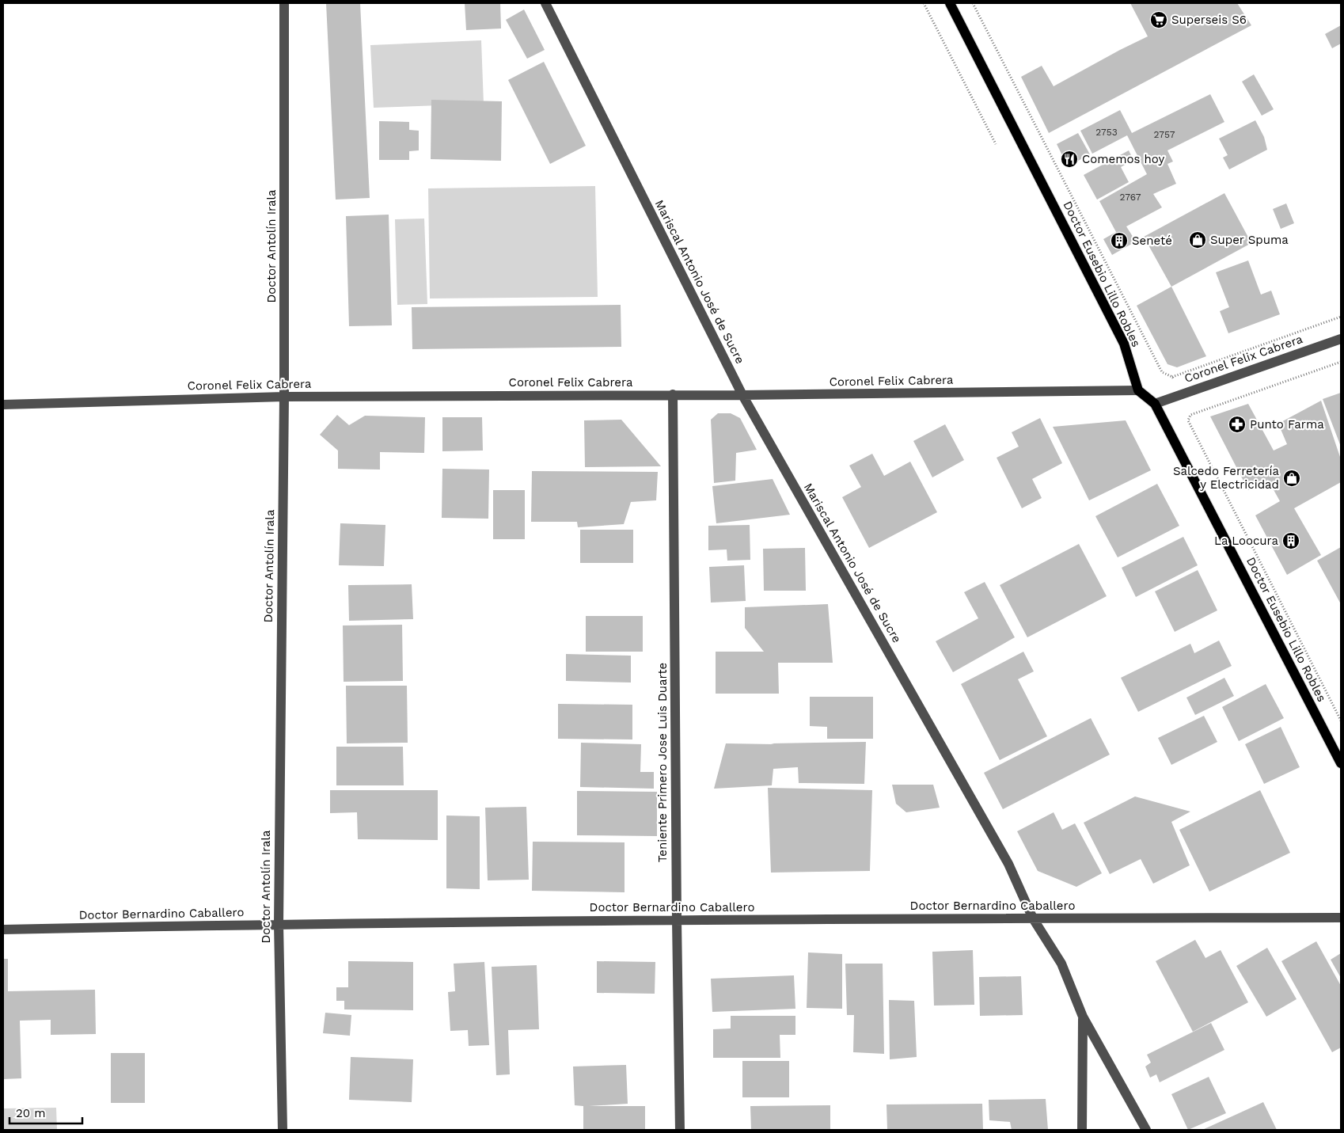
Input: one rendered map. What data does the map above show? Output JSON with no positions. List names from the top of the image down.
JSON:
{
  "streets": {
    "main road": ["Doctor Eusebio Lillo Robles"],
    "street": [
      "Doctor Antolín Irala",
      "Mariscal Antonio José de Sucre",
      "Coronel Felix Cabrera",
      "Teniente Primero Jose Luis Duarte",
      "Doctor Bernardino Caballero"
    ]
  },
  "crossings": [
    ["Doctor Antolín Irala", "Coronel Felix Cabrera"],
    ["Doctor Antolín Irala", "Doctor Bernardino Caballero"],
    ["Doctor Eusebio Lillo Robles", "Coronel Felix Cabrera"],
    ["Mariscal Antonio José de Sucre", "Coronel Felix Cabrera"],
    ["Mariscal Antonio José de Sucre", "Doctor Bernardino Caballero"],
    ["Coronel Felix Cabrera", "Teniente Primero Jose Luis Duarte"],
    ["Teniente Primero Jose Luis Duarte", "Doctor Bernardino Caballero"]
  ],
  "places": {
    "supermarket": ["Superseis S6"],
    "restaurant": ["Comemos hoy"],
    "shop": ["Super Spuma", "Salcedo Ferretería y Electricidad"],
    "building": ["Seneté", "La Loocura"],
    "pharmacy": ["Punto Farma"]
  },
  "house_numbers": ["2753", "2757", "2767"],
  "scale_bar": "20 m"
}
